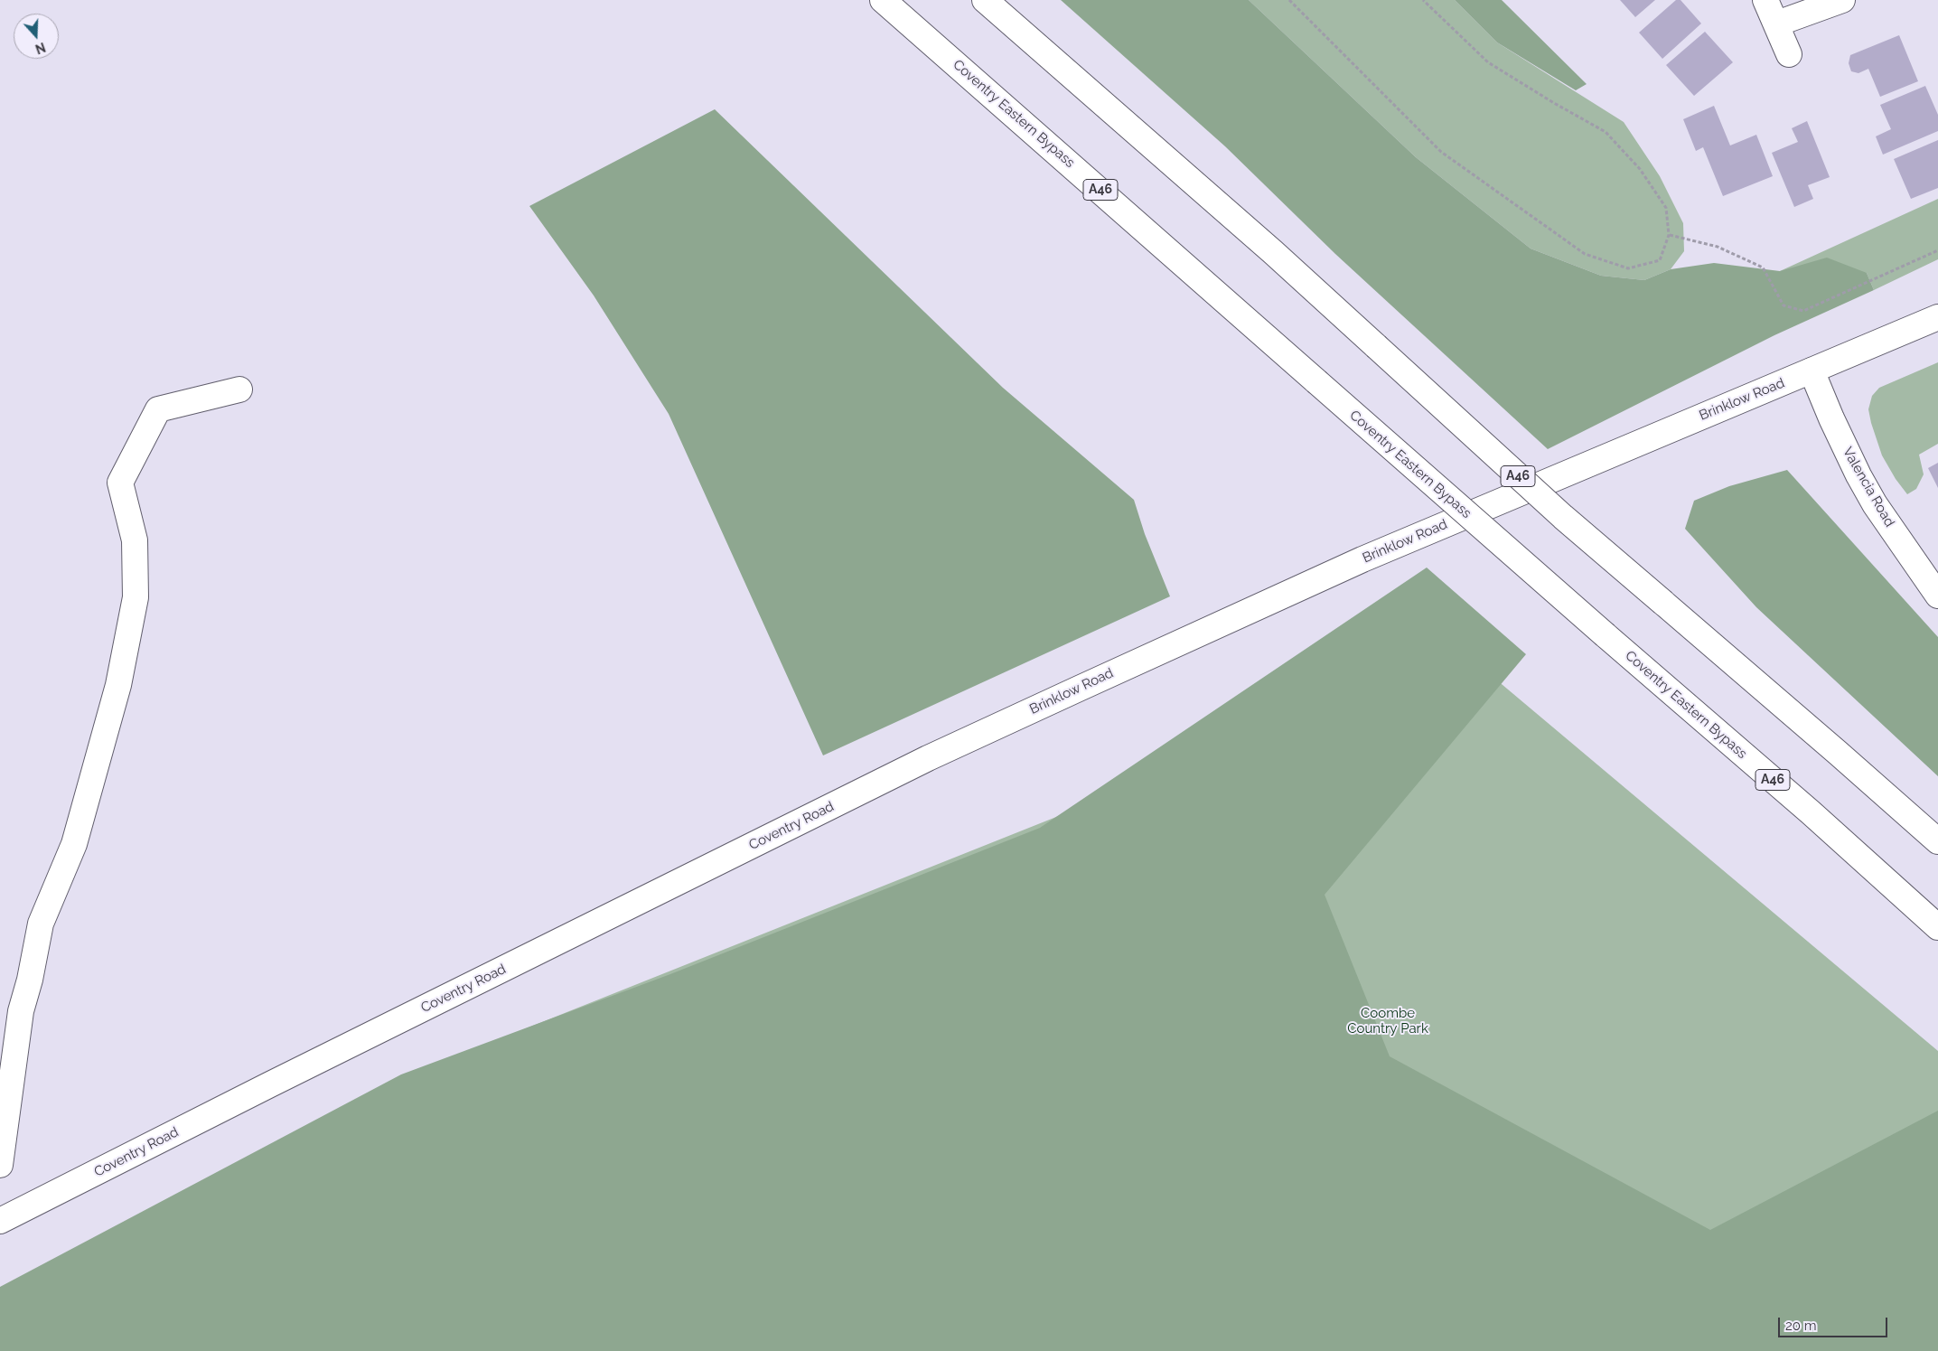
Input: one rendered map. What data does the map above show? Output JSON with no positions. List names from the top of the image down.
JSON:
{
  "streets": {
    "main road": [
      "Coventry Eastern Bypass",
      "A46",
      "Brinklow Road",
      "Valencia Road",
      "Coventry Road"
    ]
  },
  "crossings": [
    ["Brinklow Road", "Valencia Road"],
    ["Brinklow Road", "Coventry Road"]
  ],
  "parks": ["Coombe Country Park"],
  "scale_bar": "20 m",
  "north": "bottom"
}
